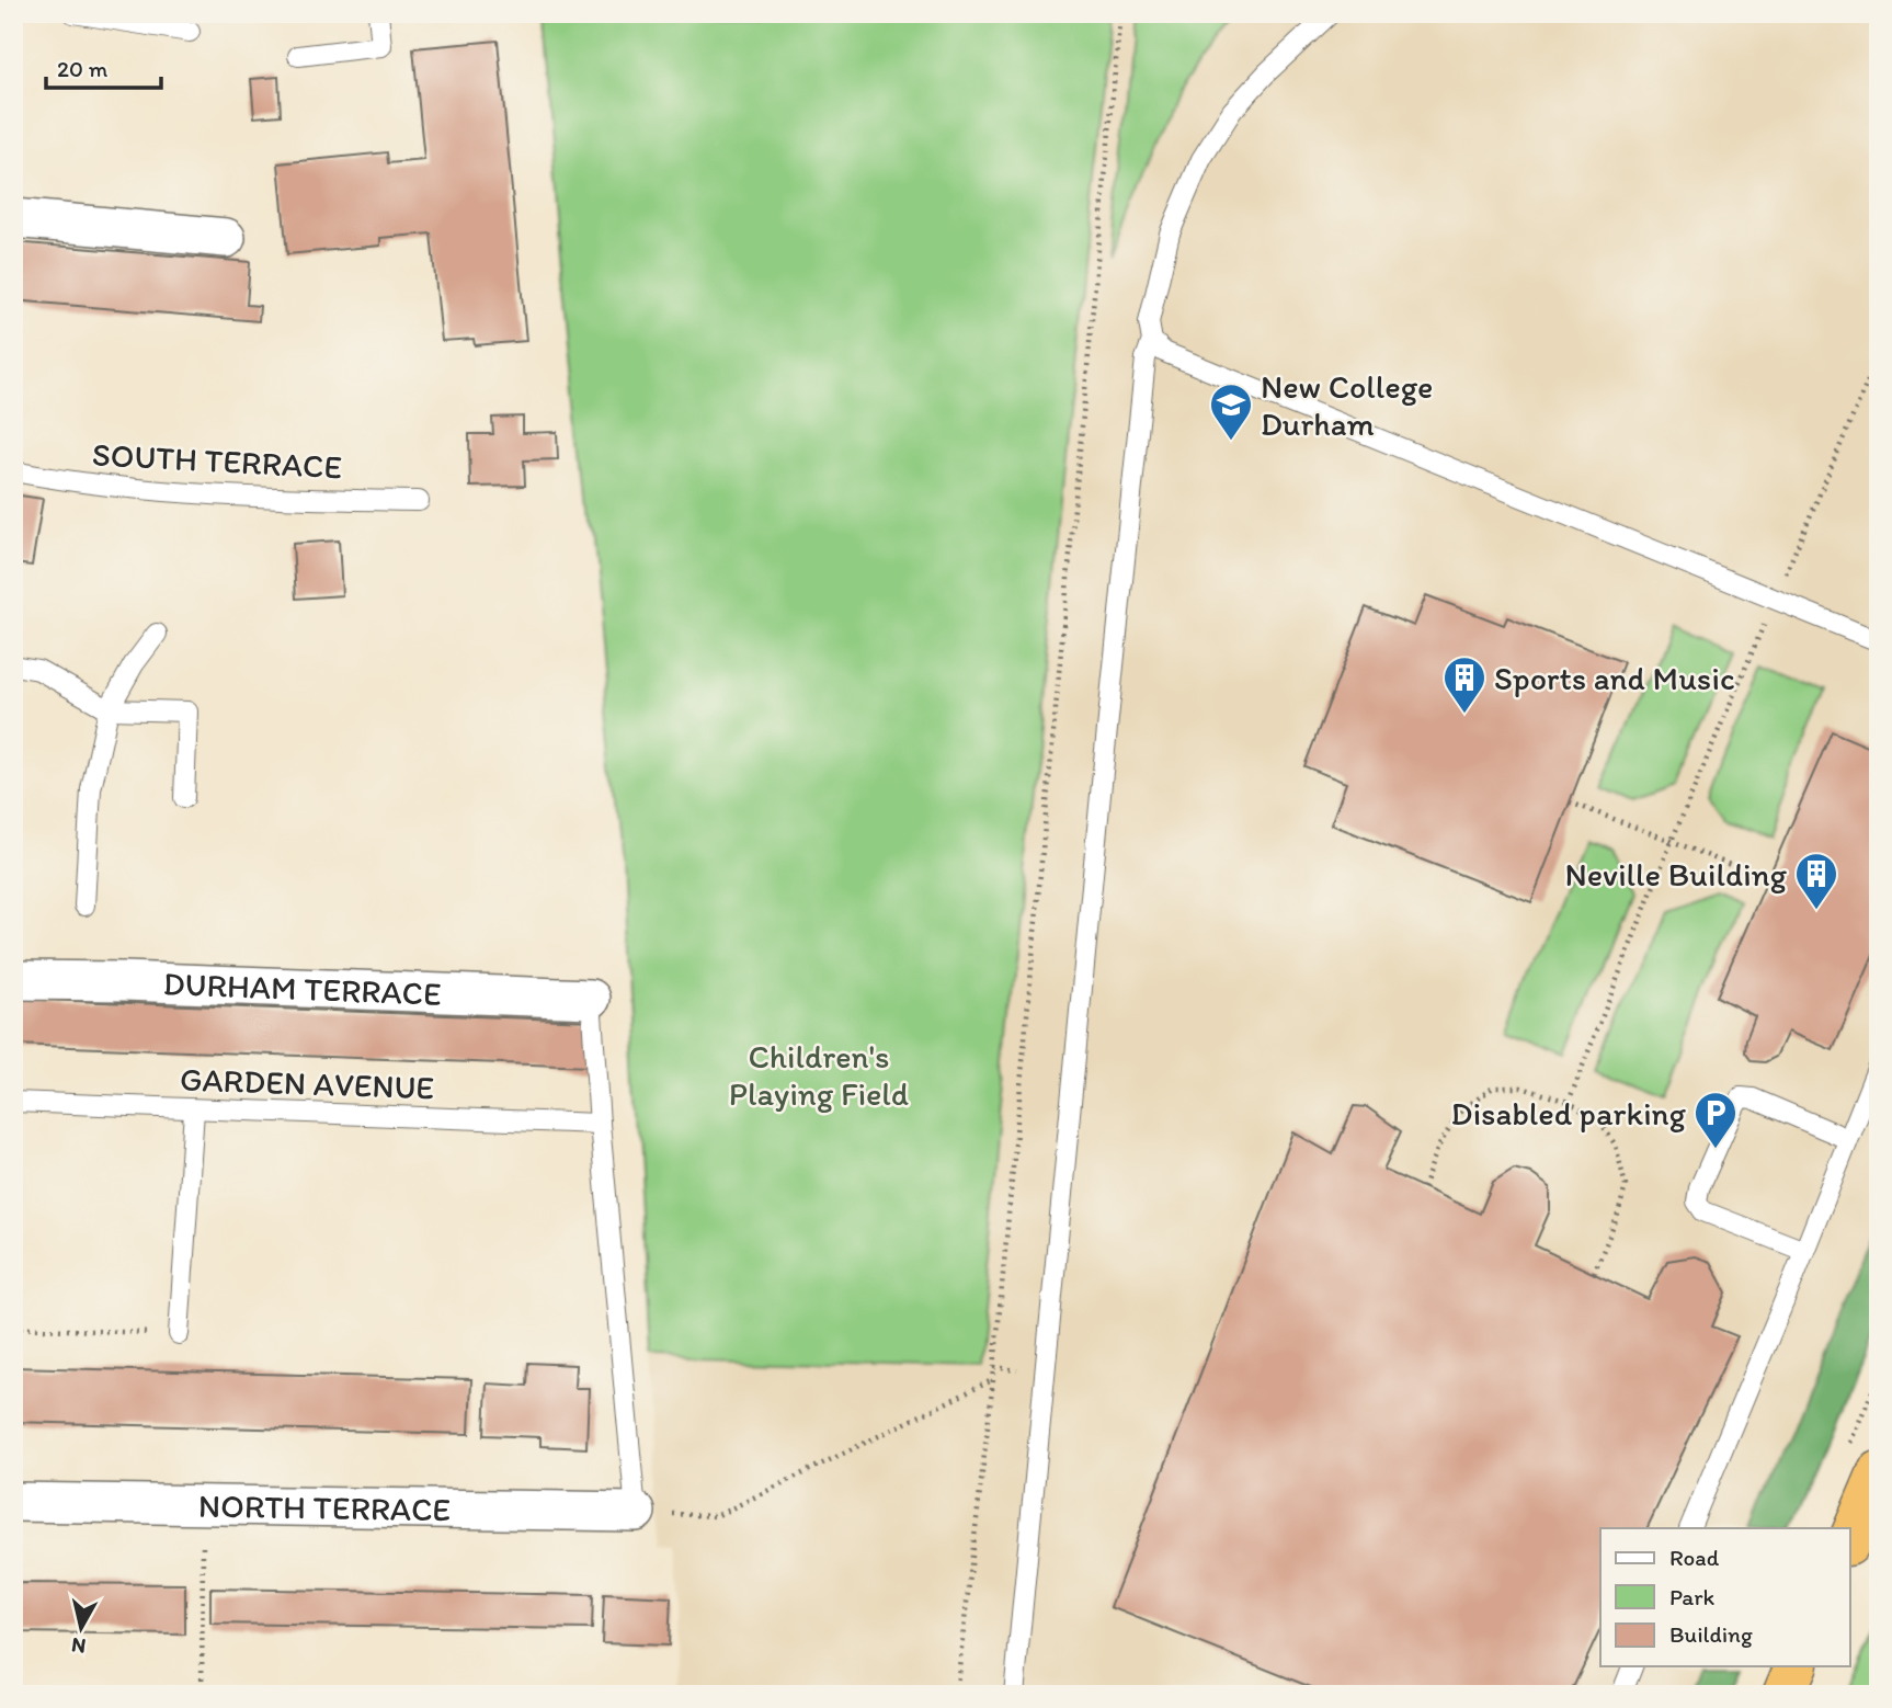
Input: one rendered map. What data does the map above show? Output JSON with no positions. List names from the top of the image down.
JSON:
{
  "streets": {
    "street": ["DURHAM TERRACE", "NORTH TERRACE"],
    "lane": ["SOUTH TERRACE", "GARDEN AVENUE"]
  },
  "parks": ["Children's Playing Field"],
  "places": {
    "school or university": ["New College Durham"],
    "building": ["Sports and Music", "Neville Building"],
    "parking": ["Disabled parking"]
  },
  "legend": ["Road", "Park", "Building"],
  "scale_bar": "20 m",
  "north": "bottom"
}
